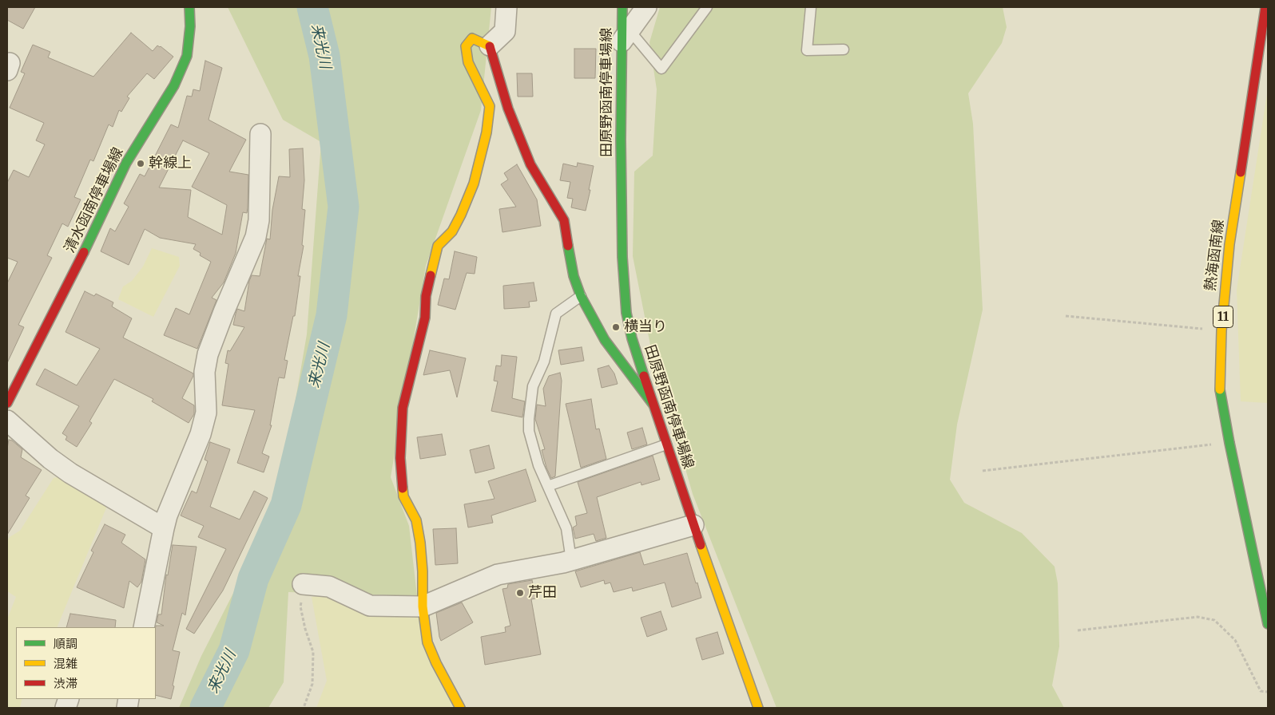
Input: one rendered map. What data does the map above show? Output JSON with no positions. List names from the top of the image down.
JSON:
{
  "streets": {
    "main road": [
      "田原野函南停車場線",
      "清水函南停車場線",
      "熱海函南線",
      "11"
    ]
  },
  "water": ["来光川"],
  "places": ["幹線上", "横当り", "芹田"],
  "legend": ["順調", "混雑", "渋滞"]
}
